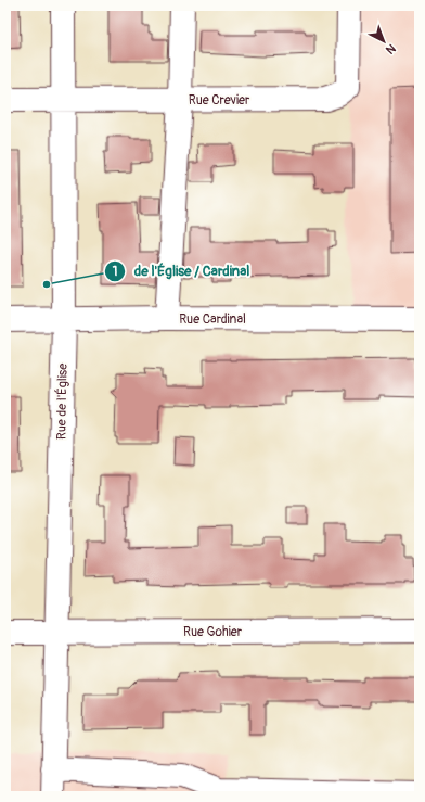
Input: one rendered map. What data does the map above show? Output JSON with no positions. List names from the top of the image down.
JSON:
{
  "streets": {
    "street": [
      "Rue Crevier",
      "Rue Cardinal",
      "Rue de l'Église",
      "Rue Gohier"
    ]
  },
  "crossings": [
    ["Rue Crevier", "Rue de l'Église"],
    ["Rue Cardinal", "Rue de l'Église"],
    ["Rue de l'Église", "Rue Gohier"]
  ],
  "places": ["de l'Église / Cardinal"],
  "north": "bottom right"
}
